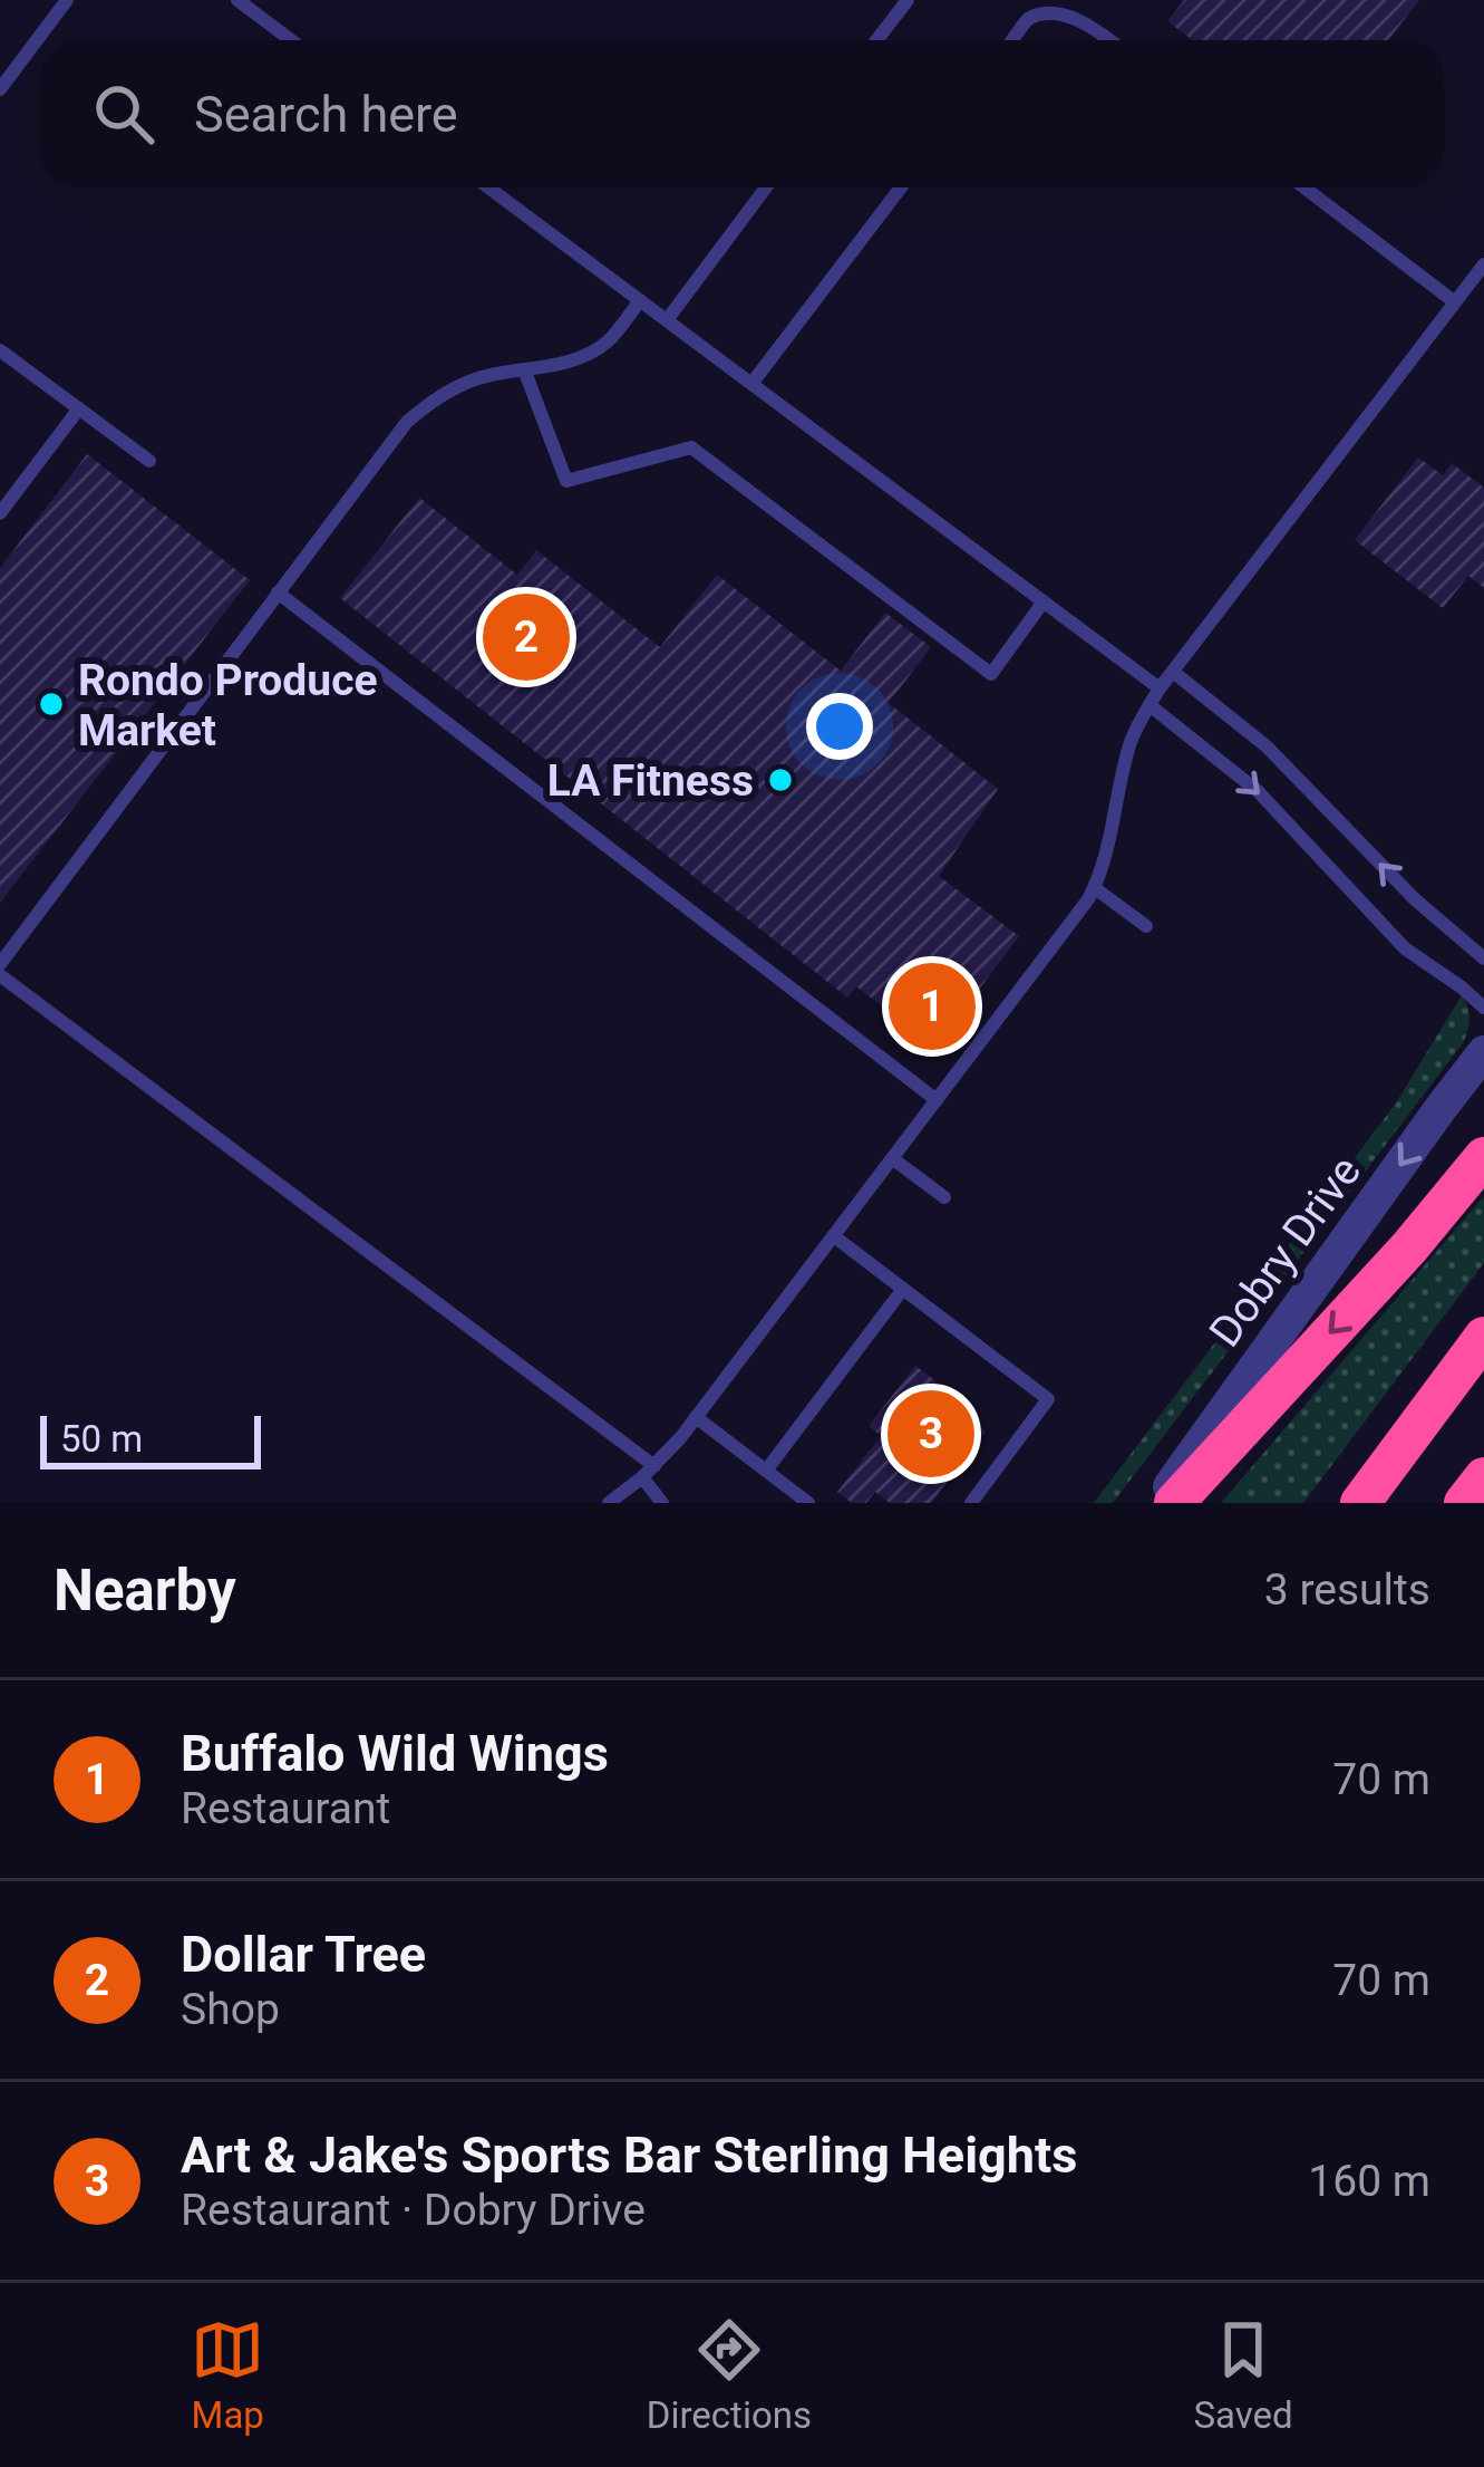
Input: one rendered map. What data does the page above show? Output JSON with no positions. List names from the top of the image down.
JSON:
{
  "streets": {
    "street": ["Dobry Drive"]
  },
  "one_way": ["Dobry Drive"],
  "places": ["Rondo Produce Market", "LA Fitness"],
  "scale_bar": "50 m",
  "page": {
    "search": "Search here",
    "pins": ["2", "1", "3"],
    "scale": "50 m",
    "heading": ["Nearby", "3 results"],
    "list": [
      {
        "mark": "1",
        "name": "Buffalo Wild Wings",
        "note": "Restaurant",
        "value": "70 m"
      },
      {
        "mark": "2",
        "name": "Dollar Tree",
        "note": "Shop",
        "value": "70 m"
      },
      {
        "mark": "3",
        "name": "Art & Jake's Sports Bar Sterling Heights",
        "note": "Restaurant · Dobry Drive",
        "value": "160 m"
      }
    ],
    "nav": ["Map", "Directions", "Saved"]
  }
}
